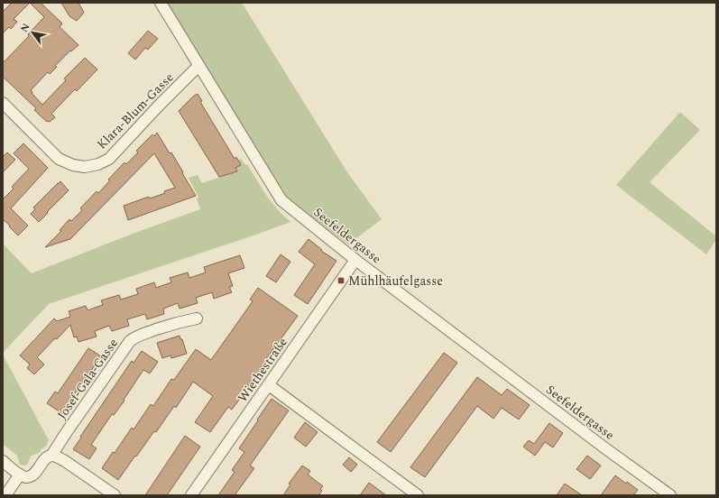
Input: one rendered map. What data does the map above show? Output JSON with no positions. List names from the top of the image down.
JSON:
{
  "streets": {
    "street": [
      "Klara-Blum-Gasse",
      "Seefeldergasse",
      "Wiethestraße",
      "Josef-Gala-Gasse"
    ]
  },
  "crossings": [
    ["Klara-Blum-Gasse", "Seefeldergasse"],
    ["Seefeldergasse", "Wiethestraße"]
  ],
  "places": {
    "transit": ["Mühlhäufelgasse"]
  },
  "north": "top left"
}
